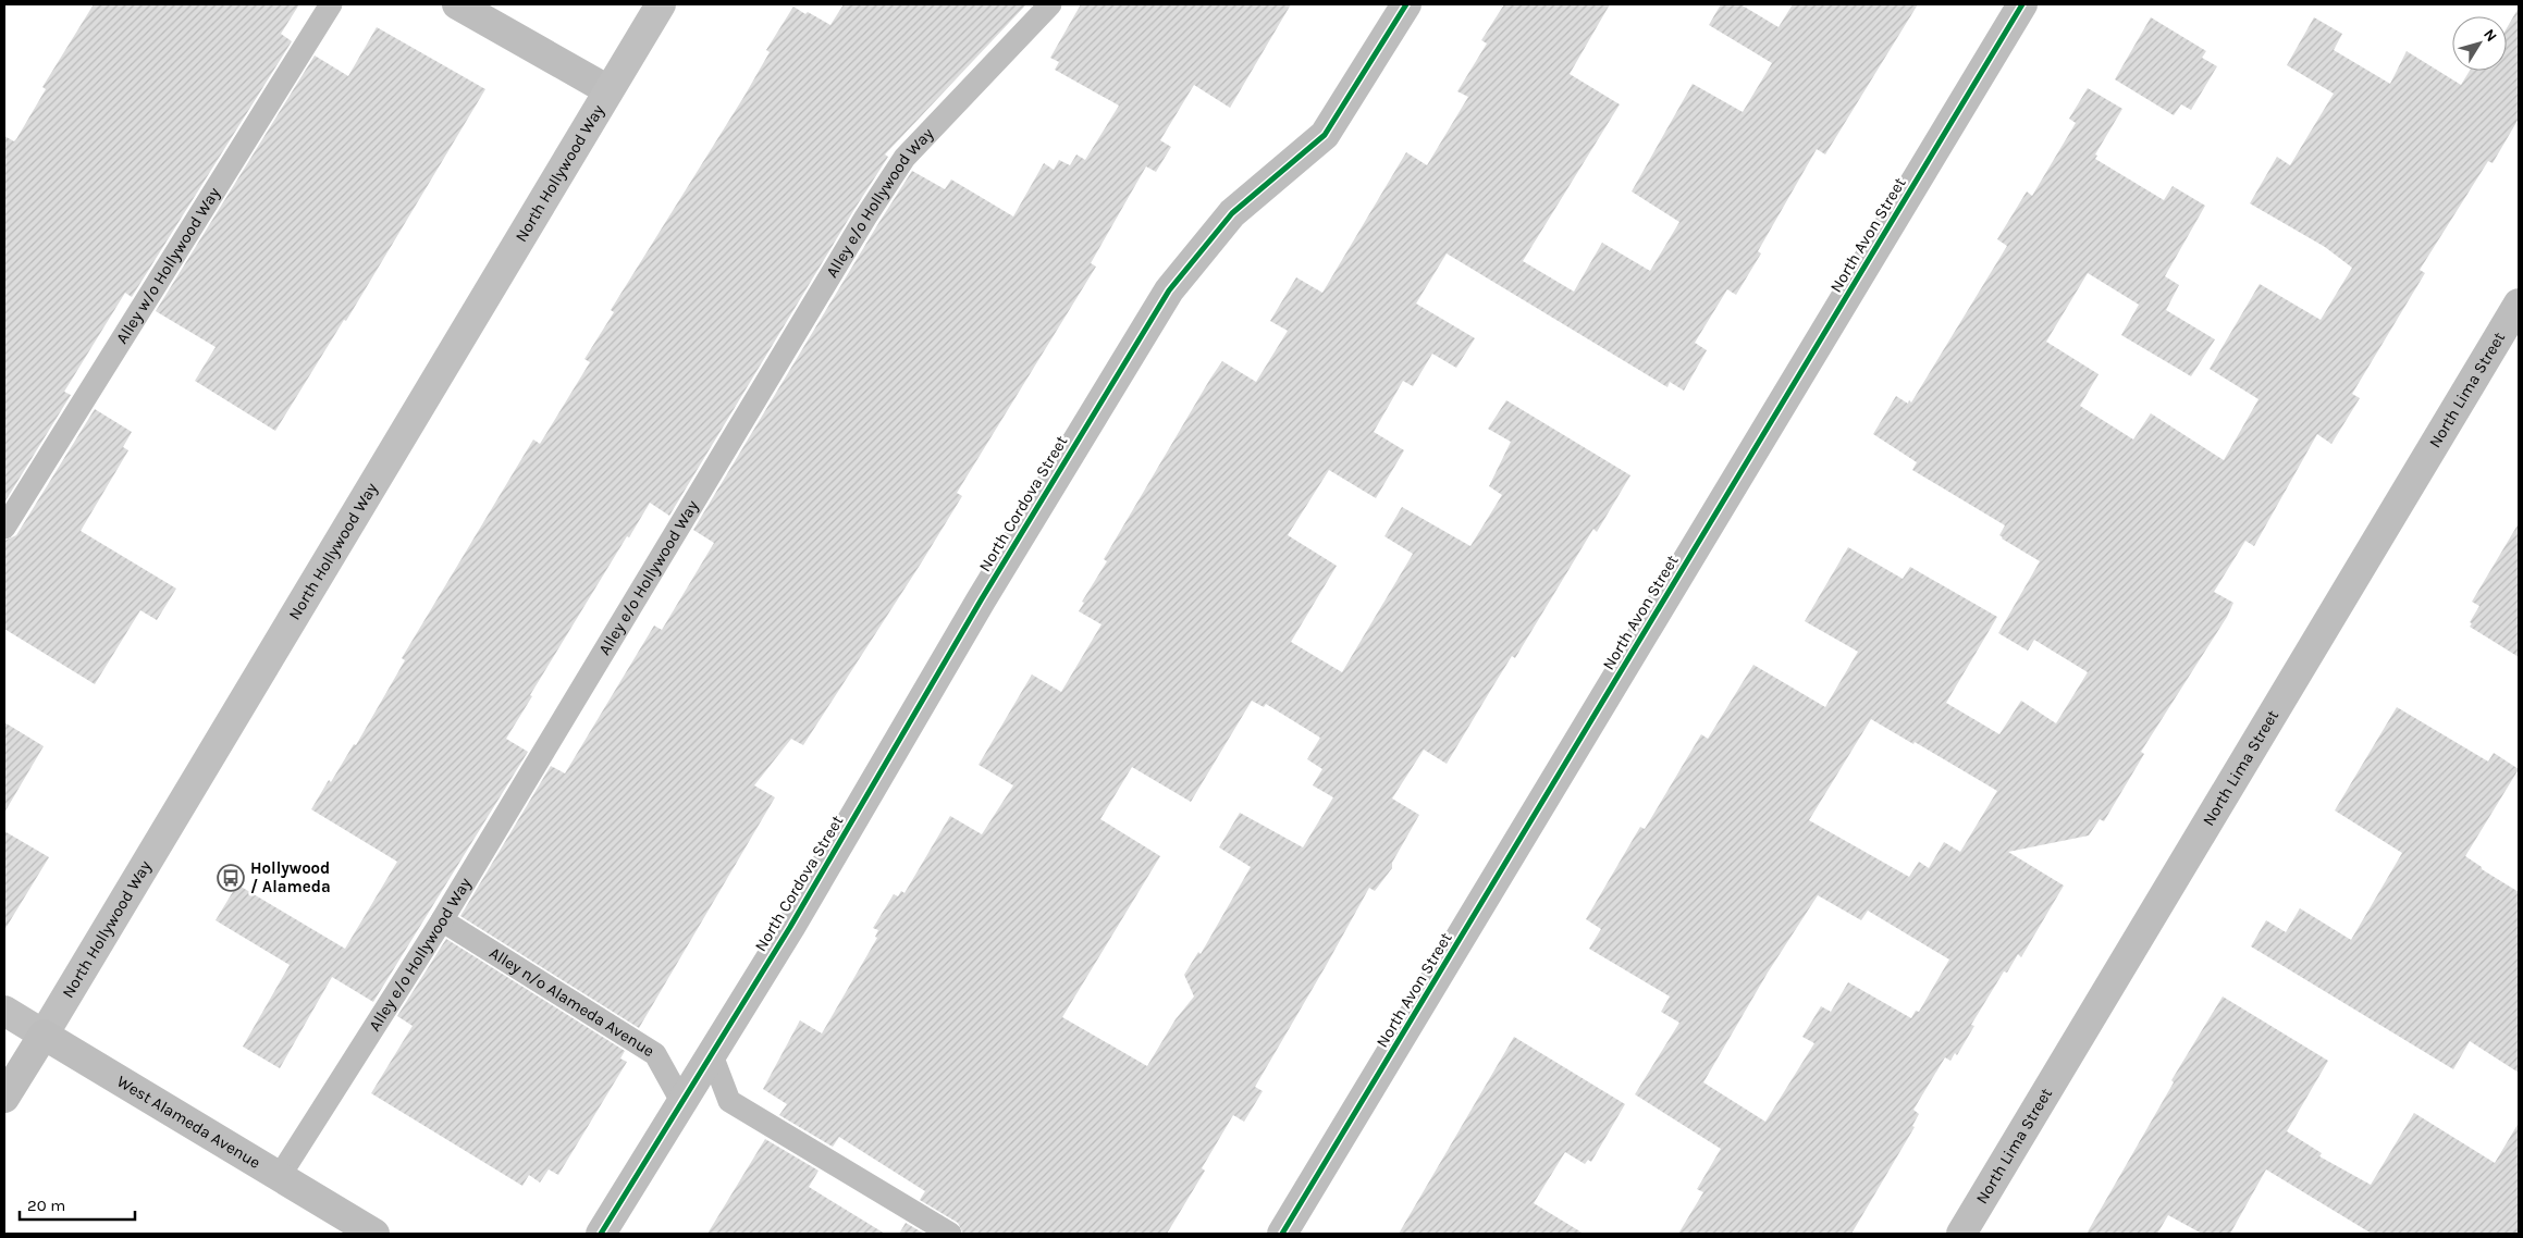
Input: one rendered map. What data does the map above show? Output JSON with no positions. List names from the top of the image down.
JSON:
{
  "streets": {
    "main road": ["North Hollywood Way", "West Alameda Avenue"],
    "street": ["North Avon Street", "North Lima Street", "North Cordova Street"],
    "lane": ["Alley e/o Hollywood Way", "Alley w/o Hollywood Way", "Alley n/o Alameda Avenue"]
  },
  "crossings": [
    ["North Hollywood Way", "West Alameda Avenue"],
    ["Alley e/o Hollywood Way", "Alley n/o Alameda Avenue"],
    ["Alley e/o Hollywood Way", "West Alameda Avenue"],
    ["North Cordova Street", "Alley n/o Alameda Avenue"]
  ],
  "places": {
    "bus stop": ["Hollywood / Alameda"]
  },
  "scale_bar": "20 m",
  "north": "top right"
}
